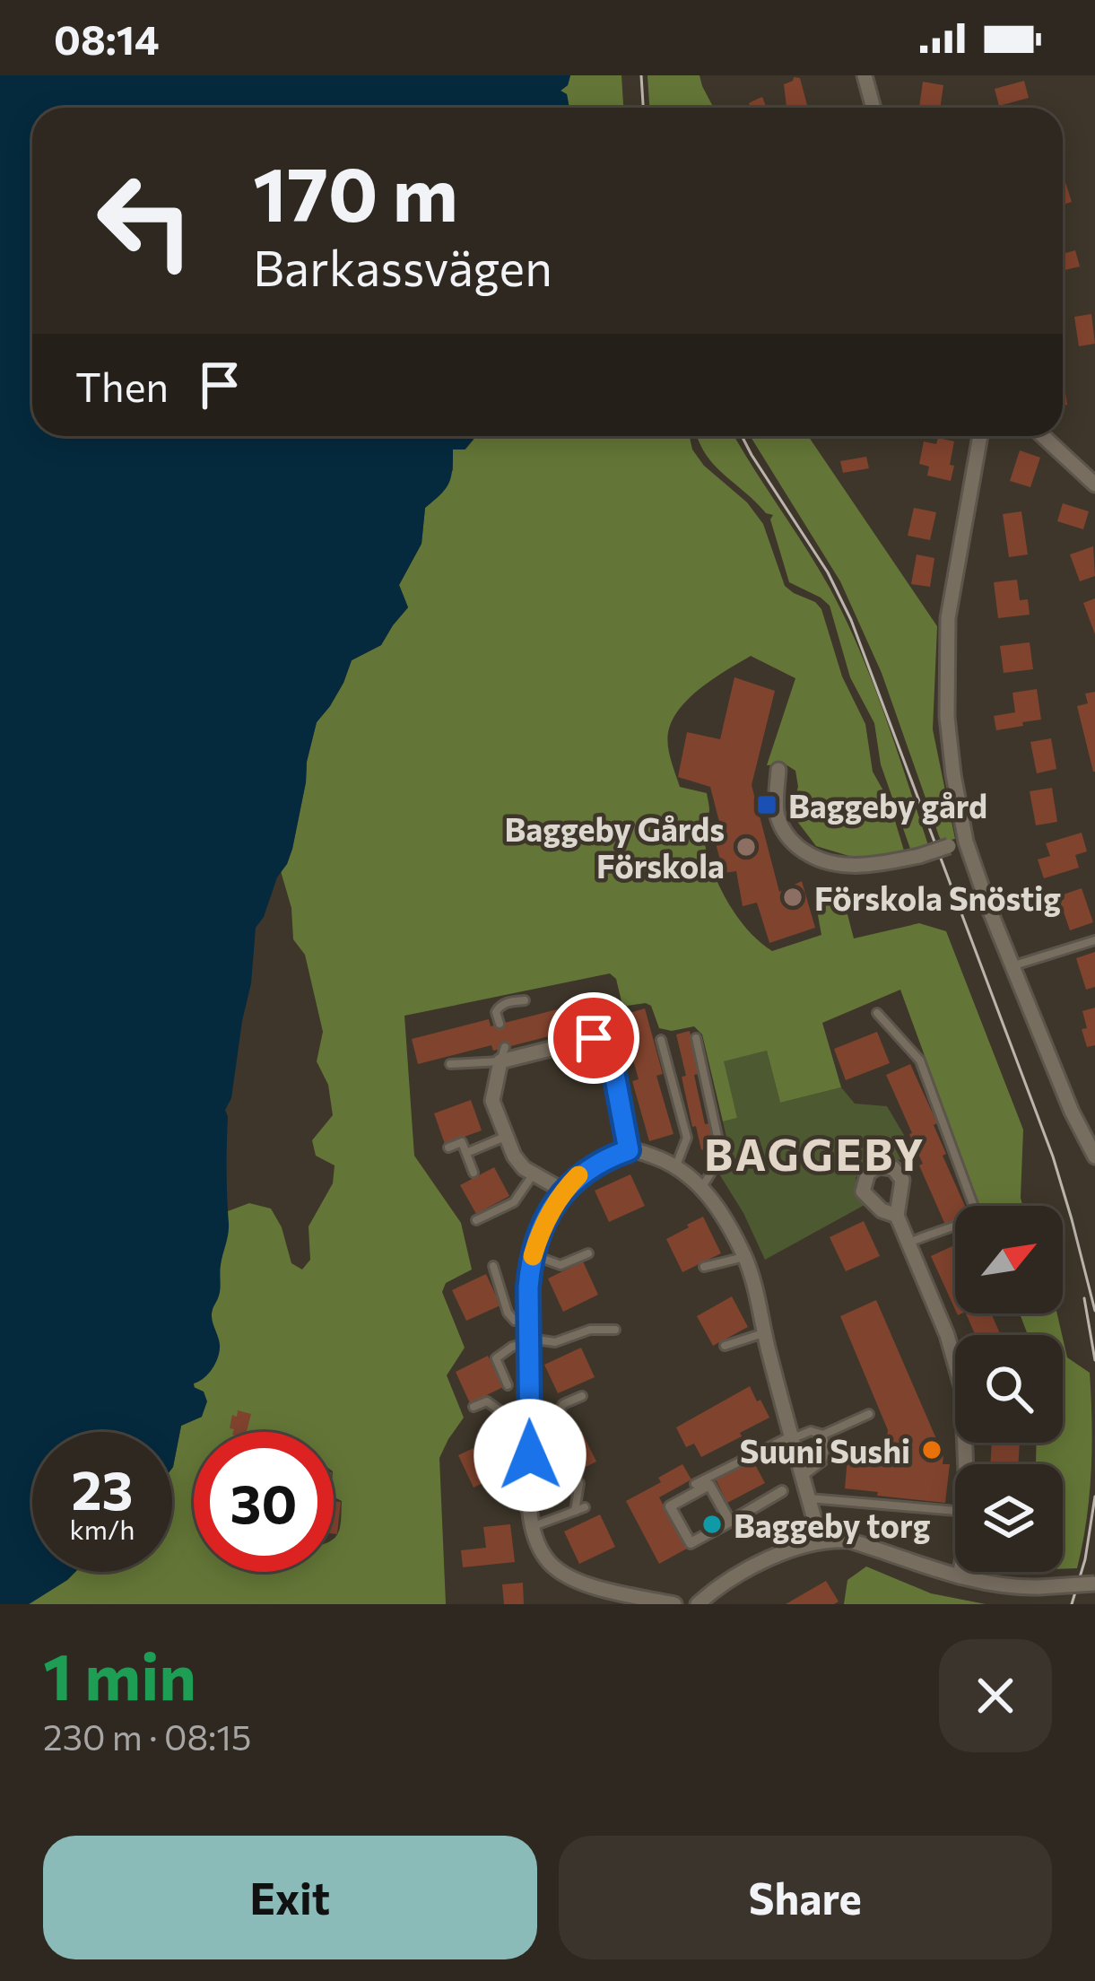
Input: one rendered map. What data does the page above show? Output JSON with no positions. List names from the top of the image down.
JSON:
{
  "districts": ["BAGGEBY"],
  "places": {
    "transit": ["Baggeby gård"],
    "other": [
      "Baggeby Gårds Förskola",
      "Förskola Snöstig",
      "Suuni Sushi",
      "Baggeby torg"
    ]
  },
  "north": "top right",
  "page": {
    "status": "08:14",
    "turn": ["170 m", "Barkassvägen"],
    "then": "Then",
    "speed": "23 km/h",
    "limit": "30",
    "heading": ["1 min", "230 m · 08:15"],
    "buttons": ["Exit", "Share"]
  }
}
